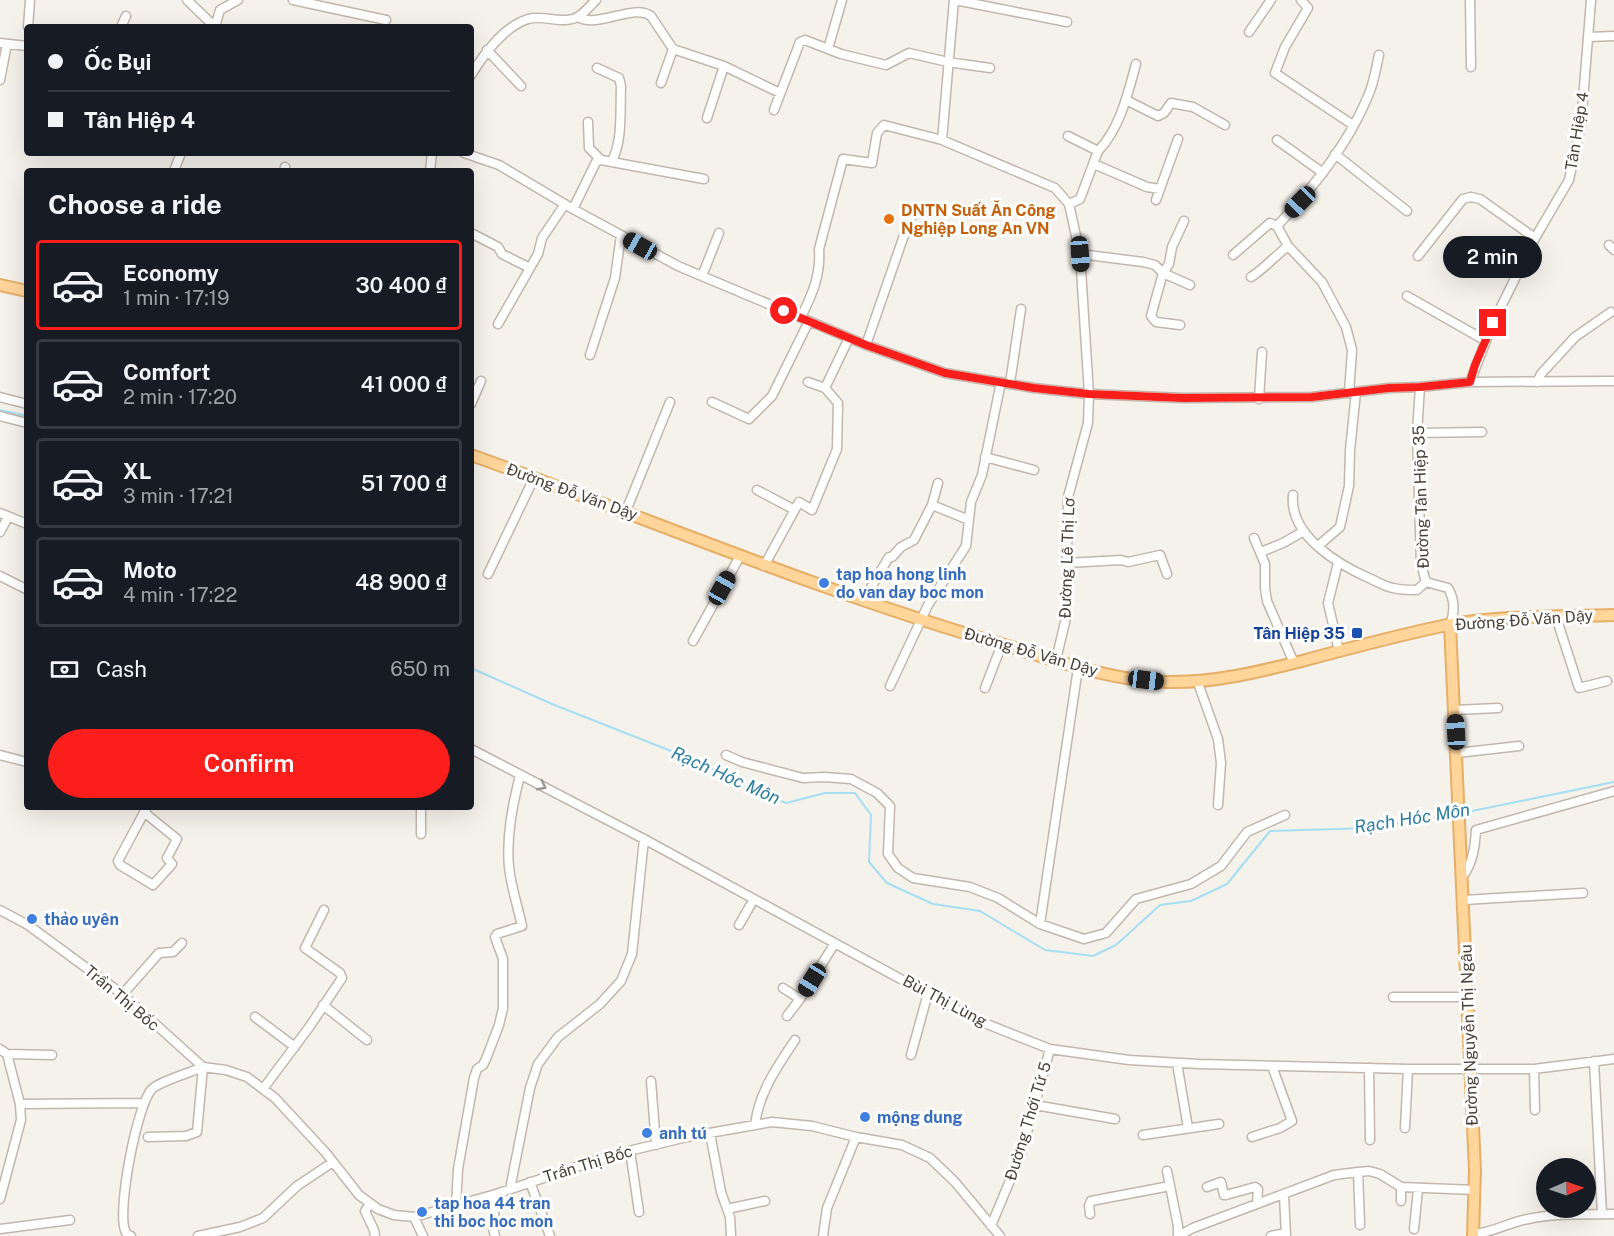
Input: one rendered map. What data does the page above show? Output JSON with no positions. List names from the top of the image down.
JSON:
{
  "streets": {
    "main road": ["Đường Đỗ Văn Dậy", "Đường Nguyễn Thị Ngâu"],
    "street": [
      "Tân Hiệp 4",
      "Đường Tân Hiệp 35",
      "Đường Lê Thị Lơ",
      "Trần Thị Bốc",
      "Bùi Thị Lùng",
      "Đường Thới Tứ 5"
    ]
  },
  "crossings": [
    ["Đường Đỗ Văn Dậy", "Đường Tân Hiệp 35"],
    ["Đường Đỗ Văn Dậy", "Đường Lê Thị Lơ"],
    ["Trần Thị Bốc", "Đường Thới Tứ 5"],
    ["Bùi Thị Lùng", "Đường Nguyễn Thị Ngâu"],
    ["Bùi Thị Lùng", "Đường Thới Tứ 5"]
  ],
  "water": ["Rạch Hóc Môn"],
  "places": {
    "other": [
      "DNTN Suất Ăn Công Nghiệp Long An VN",
      "tap hoa hong linh do van day boc mon",
      "thảo uyên",
      "mộng dung",
      "anh tú",
      "tap hoa 44 tran thi boc hoc mon"
    ],
    "transit": ["Tân Hiệp 35"]
  },
  "north": "right",
  "page": {
    "banner": ["Ốc Bụi", "Tân Hiệp 4"],
    "heading": "Choose a ride",
    "bubble": "2 min",
    "list": [
      {
        "name": "Economy",
        "note": "1 min · 17:19",
        "value": "30 400 ₫"
      },
      {
        "name": "Comfort",
        "note": "2 min · 17:20",
        "value": "41 000 ₫"
      },
      {
        "name": "XL",
        "note": "3 min · 17:21",
        "value": "51 700 ₫"
      },
      {
        "name": "Moto",
        "note": "4 min · 17:22",
        "value": "48 900 ₫"
      }
    ],
    "pay": ["Cash", "650 m"],
    "buttons": "Confirm"
  }
}
